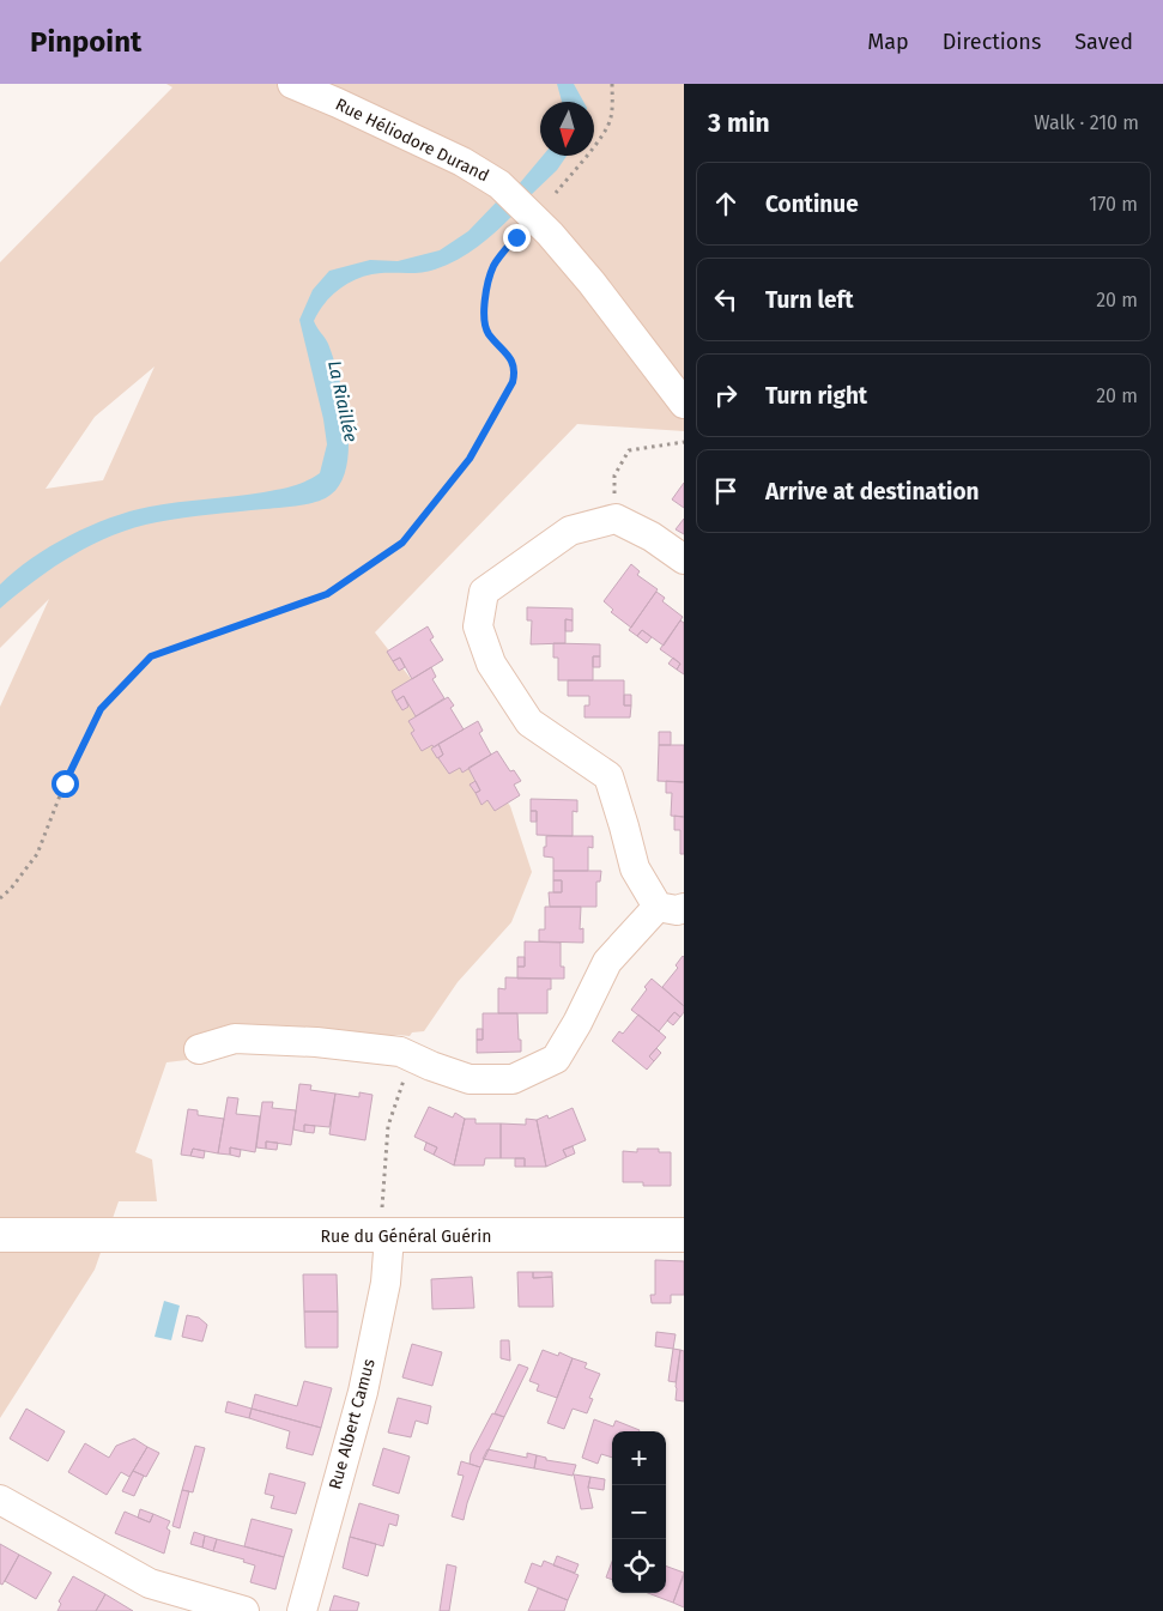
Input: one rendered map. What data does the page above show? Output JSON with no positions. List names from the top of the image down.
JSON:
{
  "streets": {
    "main road": ["Rue du Général Guérin"],
    "street": ["Rue Héliodore Durand", "Rue Albert Camus"]
  },
  "crossings": [
    ["Rue du Général Guérin", "Rue Albert Camus"]
  ],
  "water": ["La Riaillée"],
  "north": "bottom",
  "page": {
    "header": "Pinpoint",
    "nav": ["Map", "Directions", "Saved"],
    "heading": ["3 min", "Walk · 210 m"],
    "list": [
      ["Continue", "170 m"],
      ["Turn left", "20 m"],
      ["Turn right", "20 m"],
      "Arrive at destination"
    ],
    "map_buttons": ["+", "−"]
  }
}
